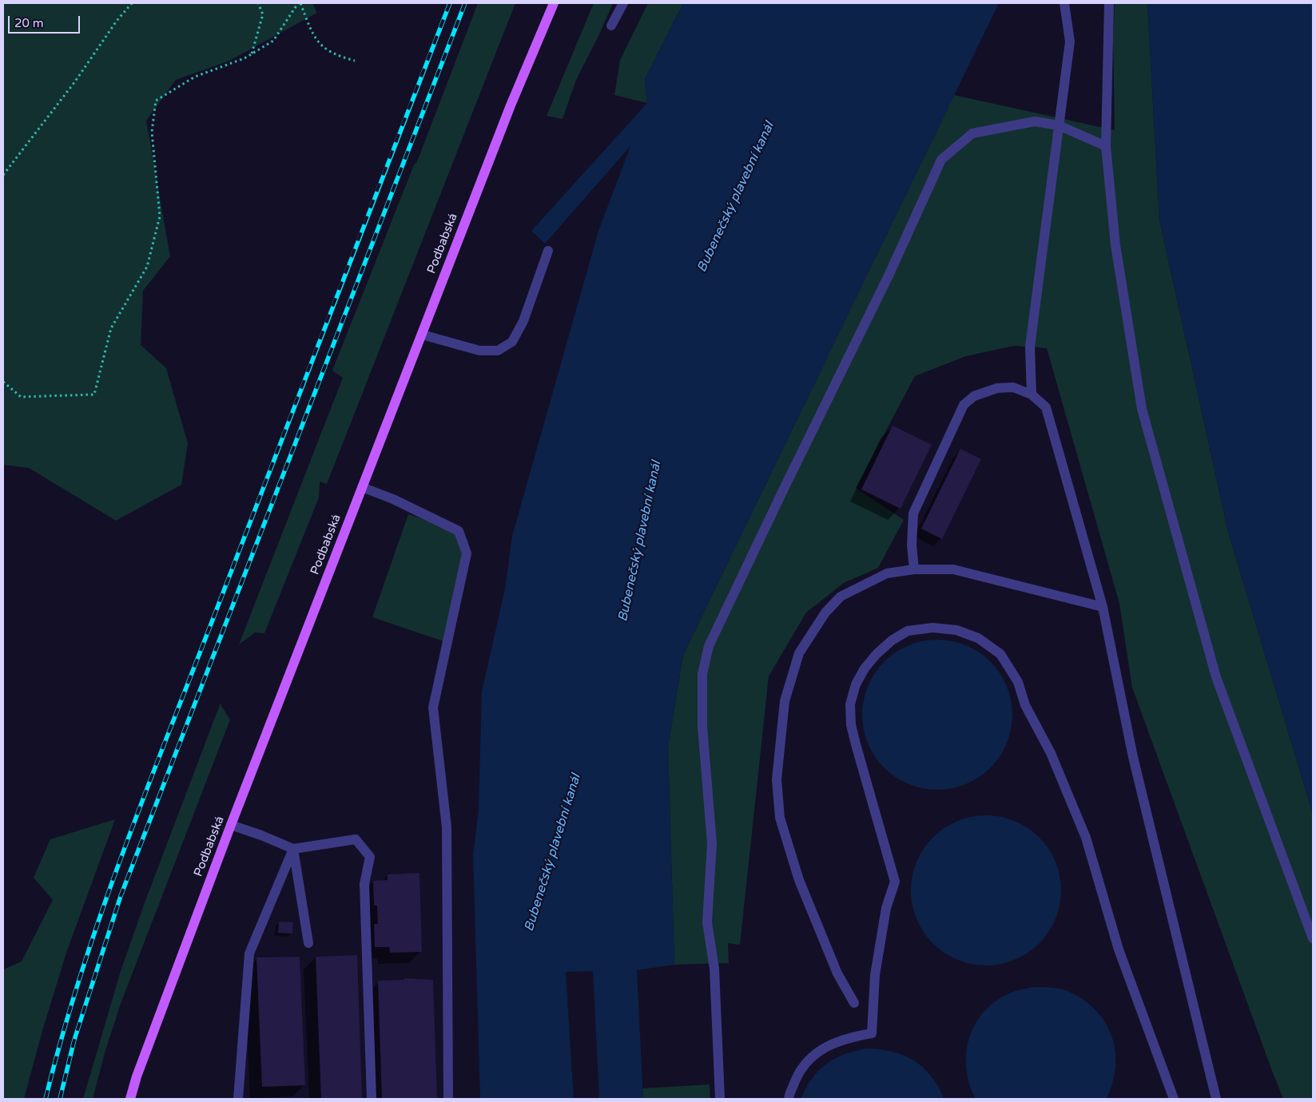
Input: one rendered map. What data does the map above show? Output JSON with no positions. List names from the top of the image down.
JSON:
{
  "streets": {
    "main road": ["Podbabská"]
  },
  "water": ["Bubenečský plavební kanál"],
  "scale_bar": "20 m"
}
